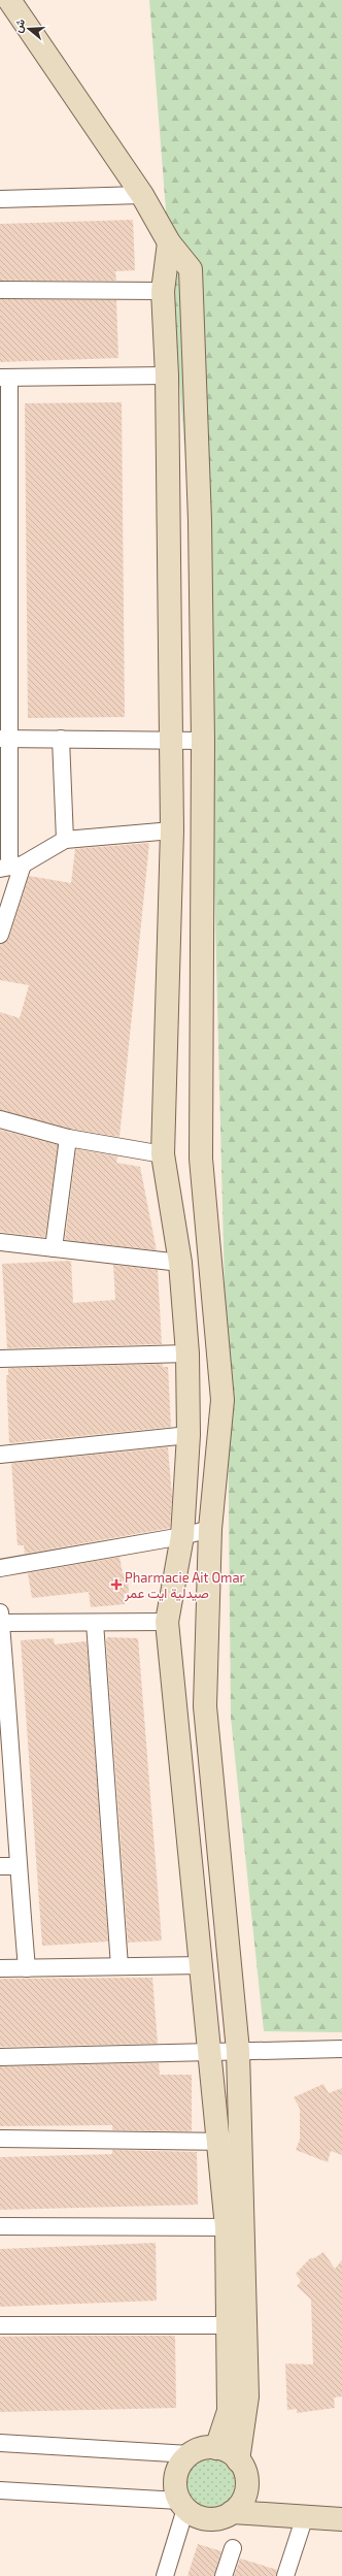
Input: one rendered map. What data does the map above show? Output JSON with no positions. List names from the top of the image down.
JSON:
{
  "places": {
    "health": ["Pharmacie Ait Omar صيدلية ايت عمر"]
  },
  "north": "left"
}
